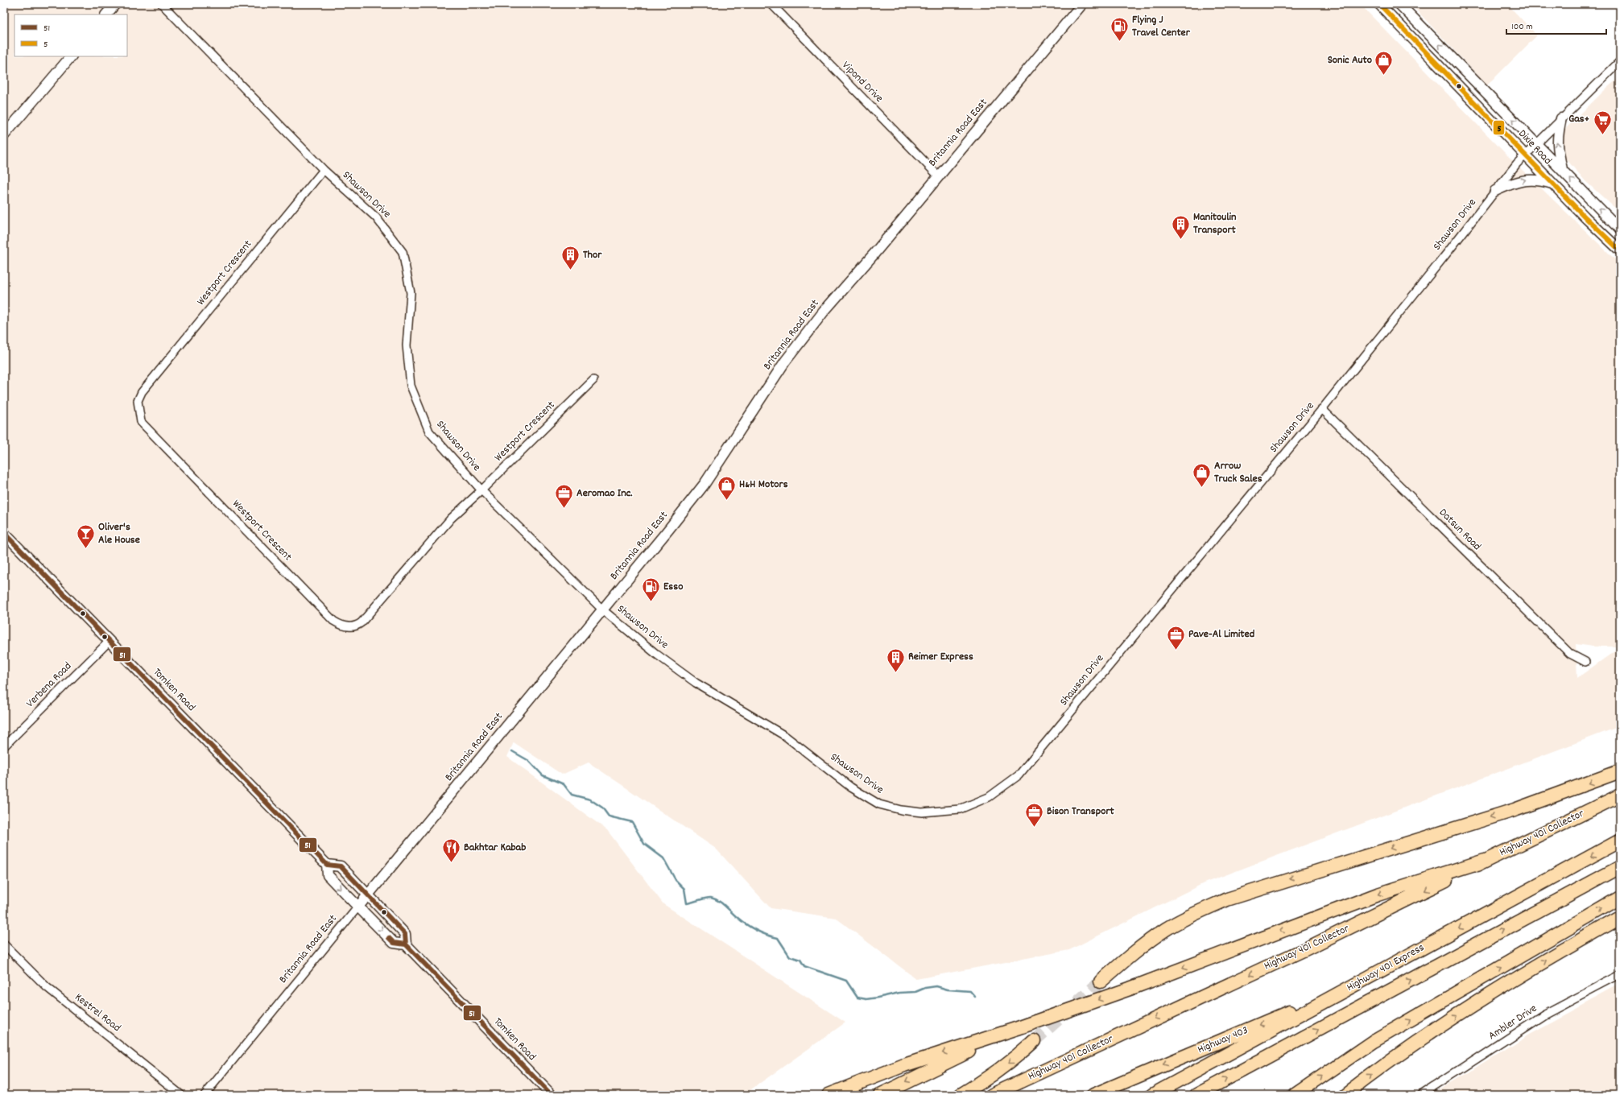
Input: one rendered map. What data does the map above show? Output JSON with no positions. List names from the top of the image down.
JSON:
{
  "streets": {
    "highway": ["Highway 401 Collector", "Highway 401 Express", "Highway 403"],
    "main road": ["Britannia Road East", "Dixie Road", "Tomken Road"],
    "street": [
      "Vipond Drive",
      "Shawson Drive",
      "Westport Crescent",
      "Datsun Road",
      "Verbena Road",
      "Kestrel Road",
      "Ambler Drive"
    ]
  },
  "crossings": [
    ["Vipond Drive", "Britannia Road East"],
    ["Britannia Road East", "Shawson Drive"],
    ["Britannia Road East", "Tomken Road"],
    ["Dixie Road", "Shawson Drive"],
    ["Shawson Drive", "Westport Crescent"],
    ["Shawson Drive", "Datsun Road"],
    ["Verbena Road", "Tomken Road"],
    ["Highway 401 Express", "Highway 403"]
  ],
  "places": {
    "fuel station": ["Flying J Travel Center", "Esso"],
    "shop": ["Sonic Auto", "Arrow Truck Sales", "H&H Motors"],
    "supermarket": ["Gas+"],
    "building": ["Manitoulin Transport", "Thor", "Reimer Express"],
    "office": ["Aeromao Inc.", "Pave-Al Limited", "Bison Transport"],
    "bar": ["Oliver's Ale House"],
    "restaurant": ["Bakhtar Kabab"]
  },
  "lines": ["transit line 5", "transit line 51"],
  "legend": ["51", "5"],
  "scale_bar": "100 m"
}
